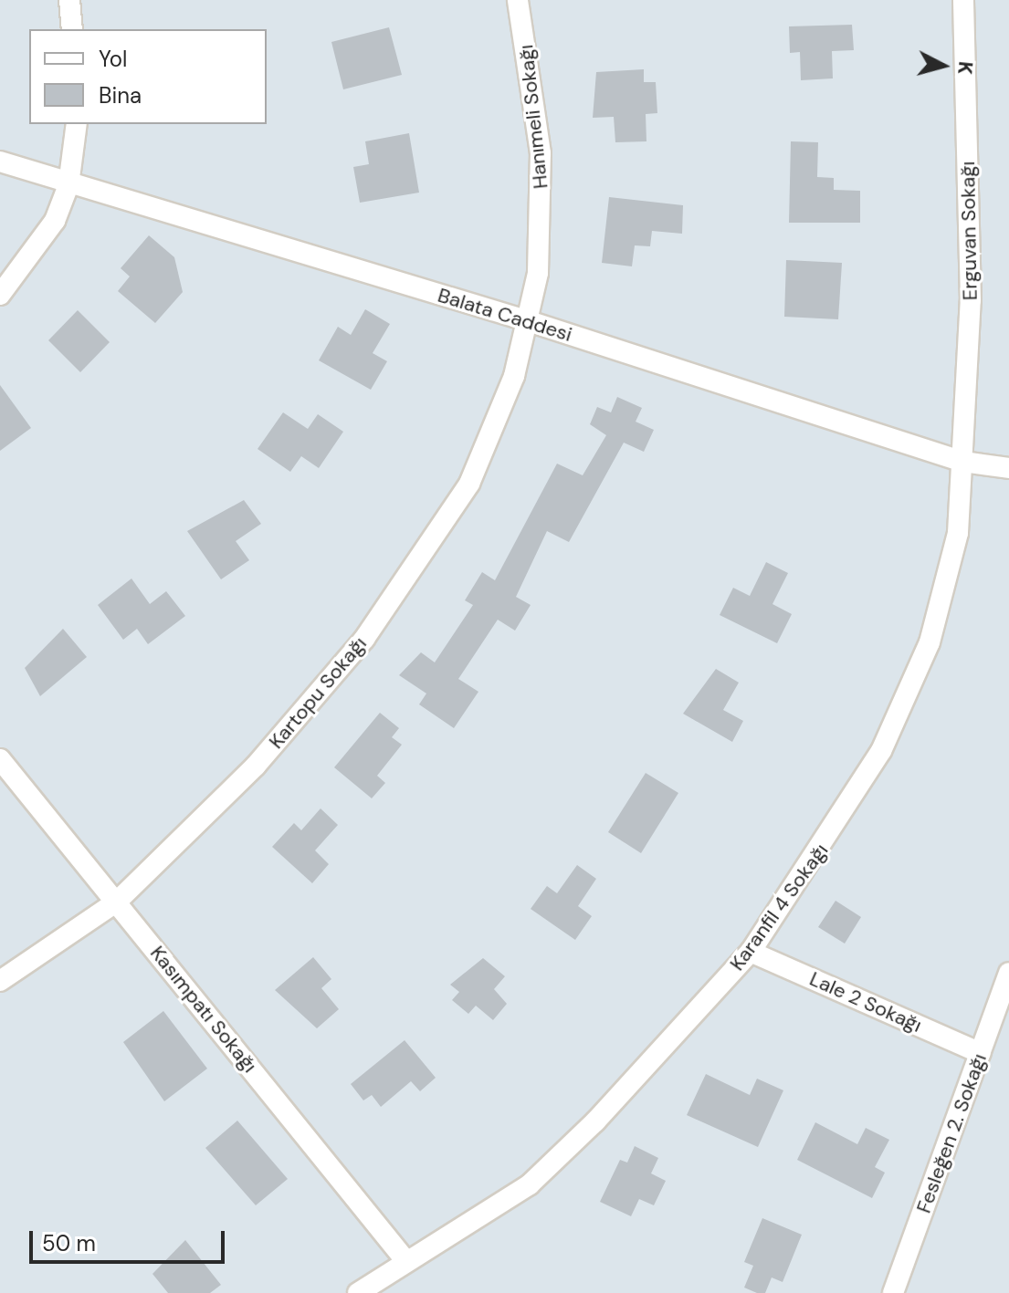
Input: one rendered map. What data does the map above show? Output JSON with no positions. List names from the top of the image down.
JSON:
{
  "streets": {
    "street": [
      "Hanımeli Sokağı",
      "Erguvan Sokağı",
      "Balata Caddesi",
      "Kartopu Sokağı",
      "Karanfil 4 Sokağı",
      "Lale 2 Sokağı",
      "Kasımpatı Sokağı",
      "Fesleğen 2. Sokağı"
    ]
  },
  "crossings": [
    ["Hanımeli Sokağı", "Balata Caddesi"],
    ["Hanımeli Sokağı", "Kartopu Sokağı"],
    ["Erguvan Sokağı", "Balata Caddesi"],
    ["Erguvan Sokağı", "Karanfil 4 Sokağı"],
    ["Balata Caddesi", "Kartopu Sokağı"],
    ["Balata Caddesi", "Karanfil 4 Sokağı"],
    ["Kartopu Sokağı", "Kasımpatı Sokağı"],
    ["Karanfil 4 Sokağı", "Lale 2 Sokağı"],
    ["Karanfil 4 Sokağı", "Kasımpatı Sokağı"],
    ["Lale 2 Sokağı", "Fesleğen 2. Sokağı"]
  ],
  "legend": ["Yol", "Bina"],
  "scale_bar": "50 m",
  "north": "right"
}
